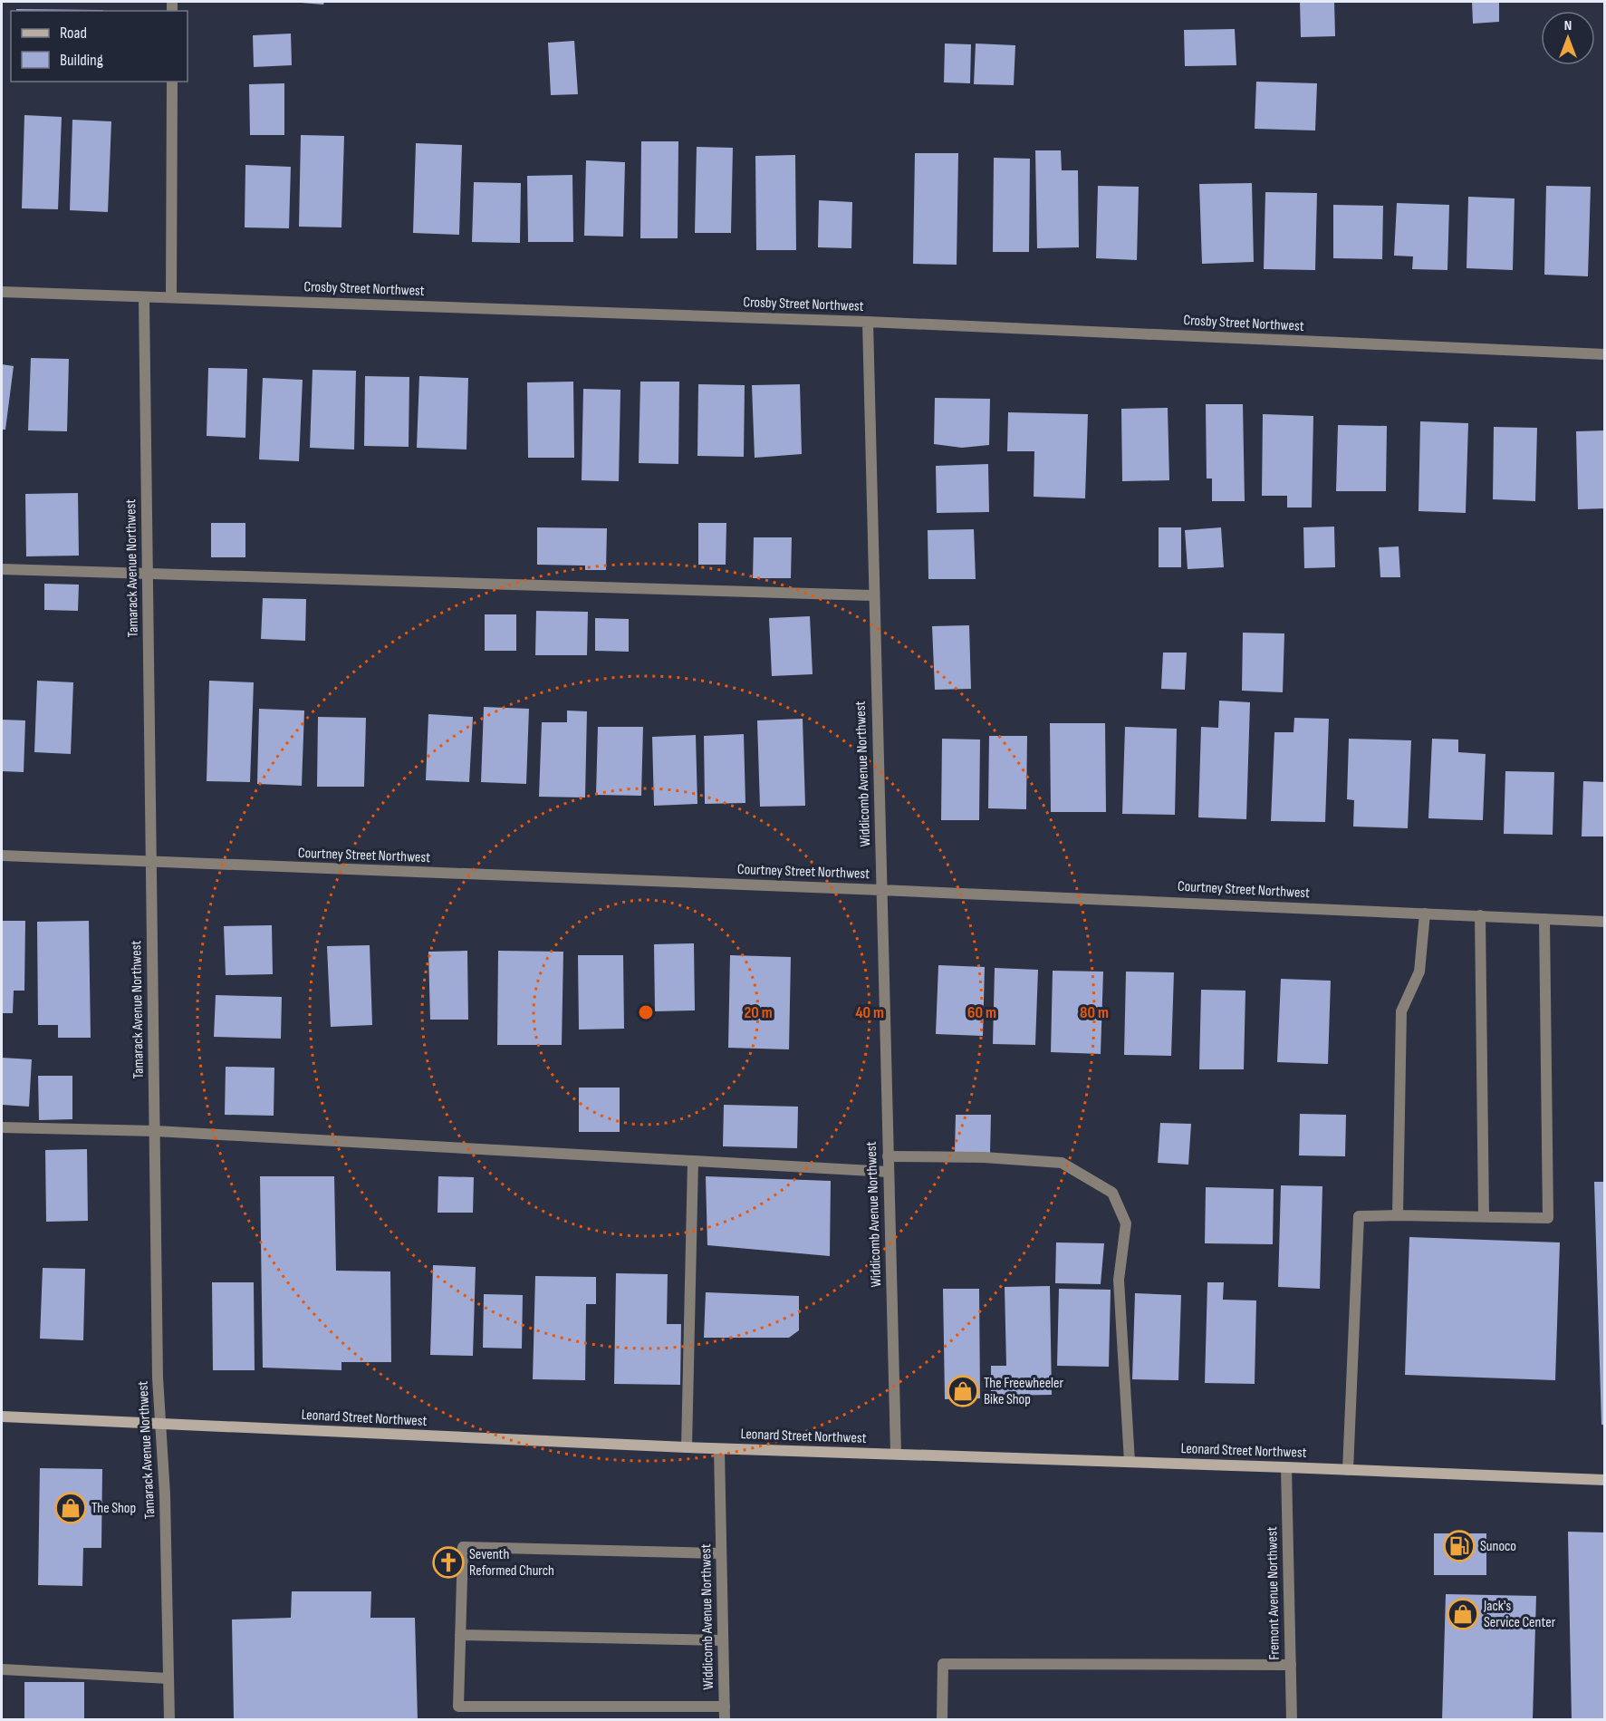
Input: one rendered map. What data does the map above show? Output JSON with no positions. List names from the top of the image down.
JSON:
{
  "streets": {
    "main road": ["Leonard Street Northwest"],
    "street": [
      "Crosby Street Northwest",
      "Tamarack Avenue Northwest",
      "Widdicomb Avenue Northwest",
      "Courtney Street Northwest",
      "Fremont Avenue Northwest"
    ]
  },
  "crossings": [
    ["Crosby Street Northwest", "Tamarack Avenue Northwest"],
    ["Crosby Street Northwest", "Widdicomb Avenue Northwest"],
    ["Tamarack Avenue Northwest", "Courtney Street Northwest"],
    ["Tamarack Avenue Northwest", "Leonard Street Northwest"],
    ["Widdicomb Avenue Northwest", "Courtney Street Northwest"],
    ["Widdicomb Avenue Northwest", "Leonard Street Northwest"],
    ["Leonard Street Northwest", "Fremont Avenue Northwest"]
  ],
  "places": {
    "shop": ["The Freewheeler Bike Shop", "The Shop", "Jack's Service Center"],
    "fuel station": ["Sunoco"],
    "church": ["Seventh Reformed Church"]
  },
  "legend": ["Road", "Building"],
  "north": "top",
  "rings": [
    "20 m",
    "40 m",
    "60 m",
    "80 m"
  ]
}
